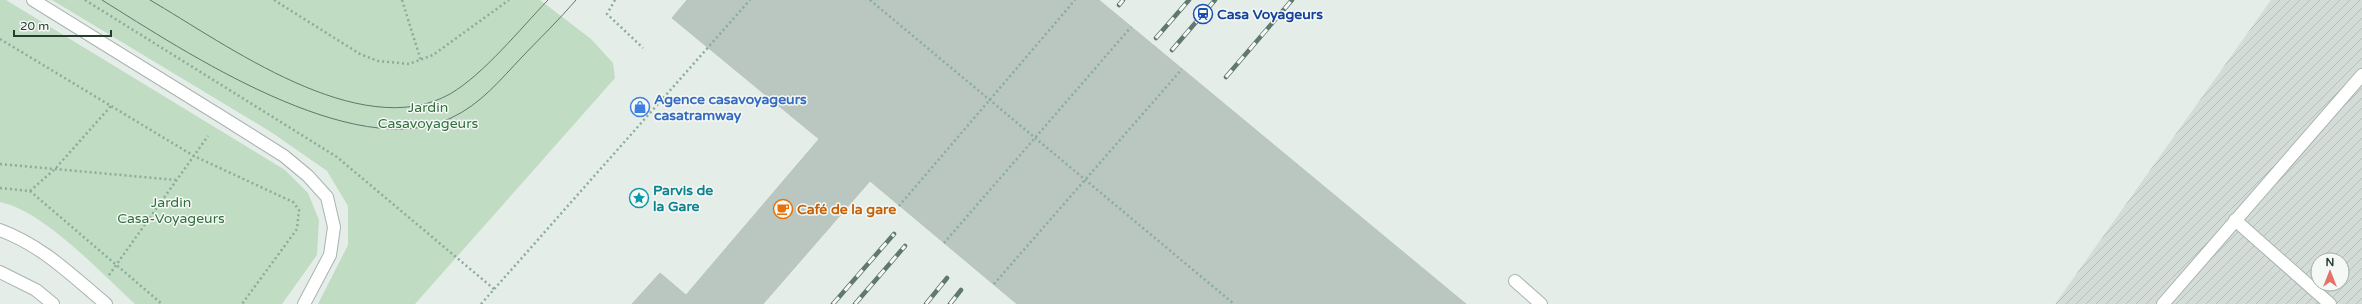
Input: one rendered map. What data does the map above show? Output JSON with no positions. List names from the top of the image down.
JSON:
{
  "parks": ["Jardin Casavoyageurs", "Jardin Casa-Voyageurs"],
  "places": {
    "station": ["Casa Voyageurs"],
    "shop": ["Agence casavoyageurs casatramway"],
    "place": ["Parvis de la Gare"],
    "cafe": ["Café de la gare"]
  },
  "scale_bar": "20 m",
  "north": "top"
}
